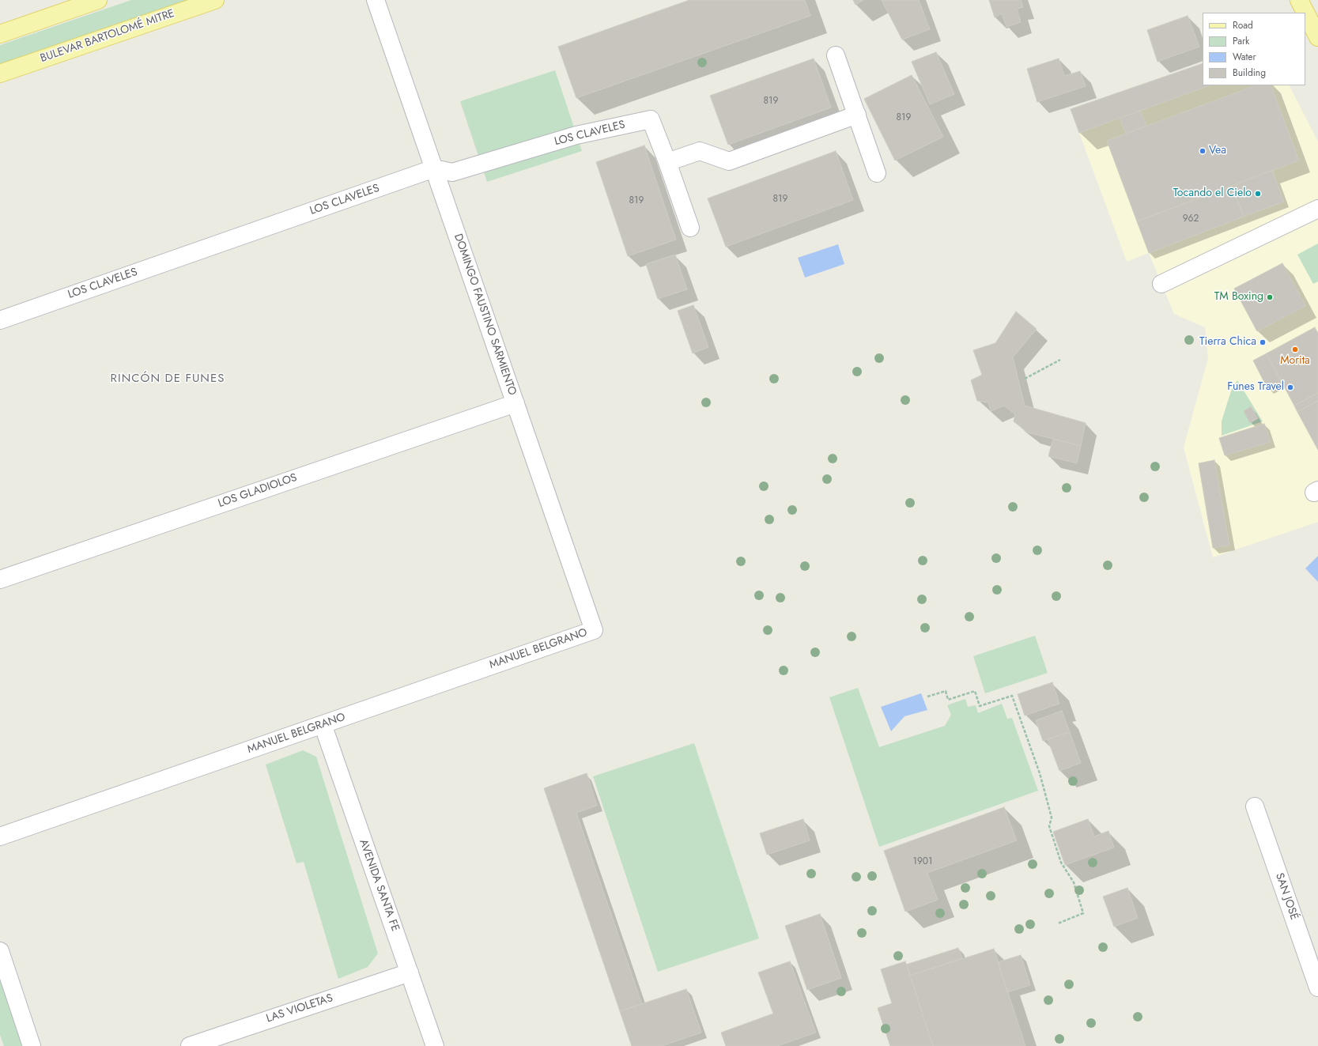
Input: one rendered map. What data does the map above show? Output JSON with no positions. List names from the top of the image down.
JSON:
{
  "streets": {
    "main road": ["BULEVAR BARTOLOMÉ MITRE"],
    "street": [
      "LOS CLAVELES",
      "DOMINGO FAUSTINO SARMIENTO",
      "LOS GLADIOLOS",
      "MANUEL BELGRANO",
      "AVENIDA SANTA FE",
      "SAN JOSÉ",
      "LAS VIOLETAS"
    ]
  },
  "crossings": [
    ["LOS CLAVELES", "DOMINGO FAUSTINO SARMIENTO"],
    ["DOMINGO FAUSTINO SARMIENTO", "LOS GLADIOLOS"],
    ["DOMINGO FAUSTINO SARMIENTO", "MANUEL BELGRANO"],
    ["MANUEL BELGRANO", "AVENIDA SANTA FE"],
    ["AVENIDA SANTA FE", "LAS VIOLETAS"]
  ],
  "districts": ["RINCÓN DE FUNES"],
  "places": [
    "Vea",
    "Tocando el Cielo",
    "TM Boxing",
    "Tierra Chica",
    "Morita",
    "Funes Travel"
  ],
  "house_numbers": [
    "819",
    "819",
    "819",
    "819",
    "962",
    "1901"
  ],
  "legend": [
    "Road",
    "Park",
    "Water",
    "Building"
  ]
}
